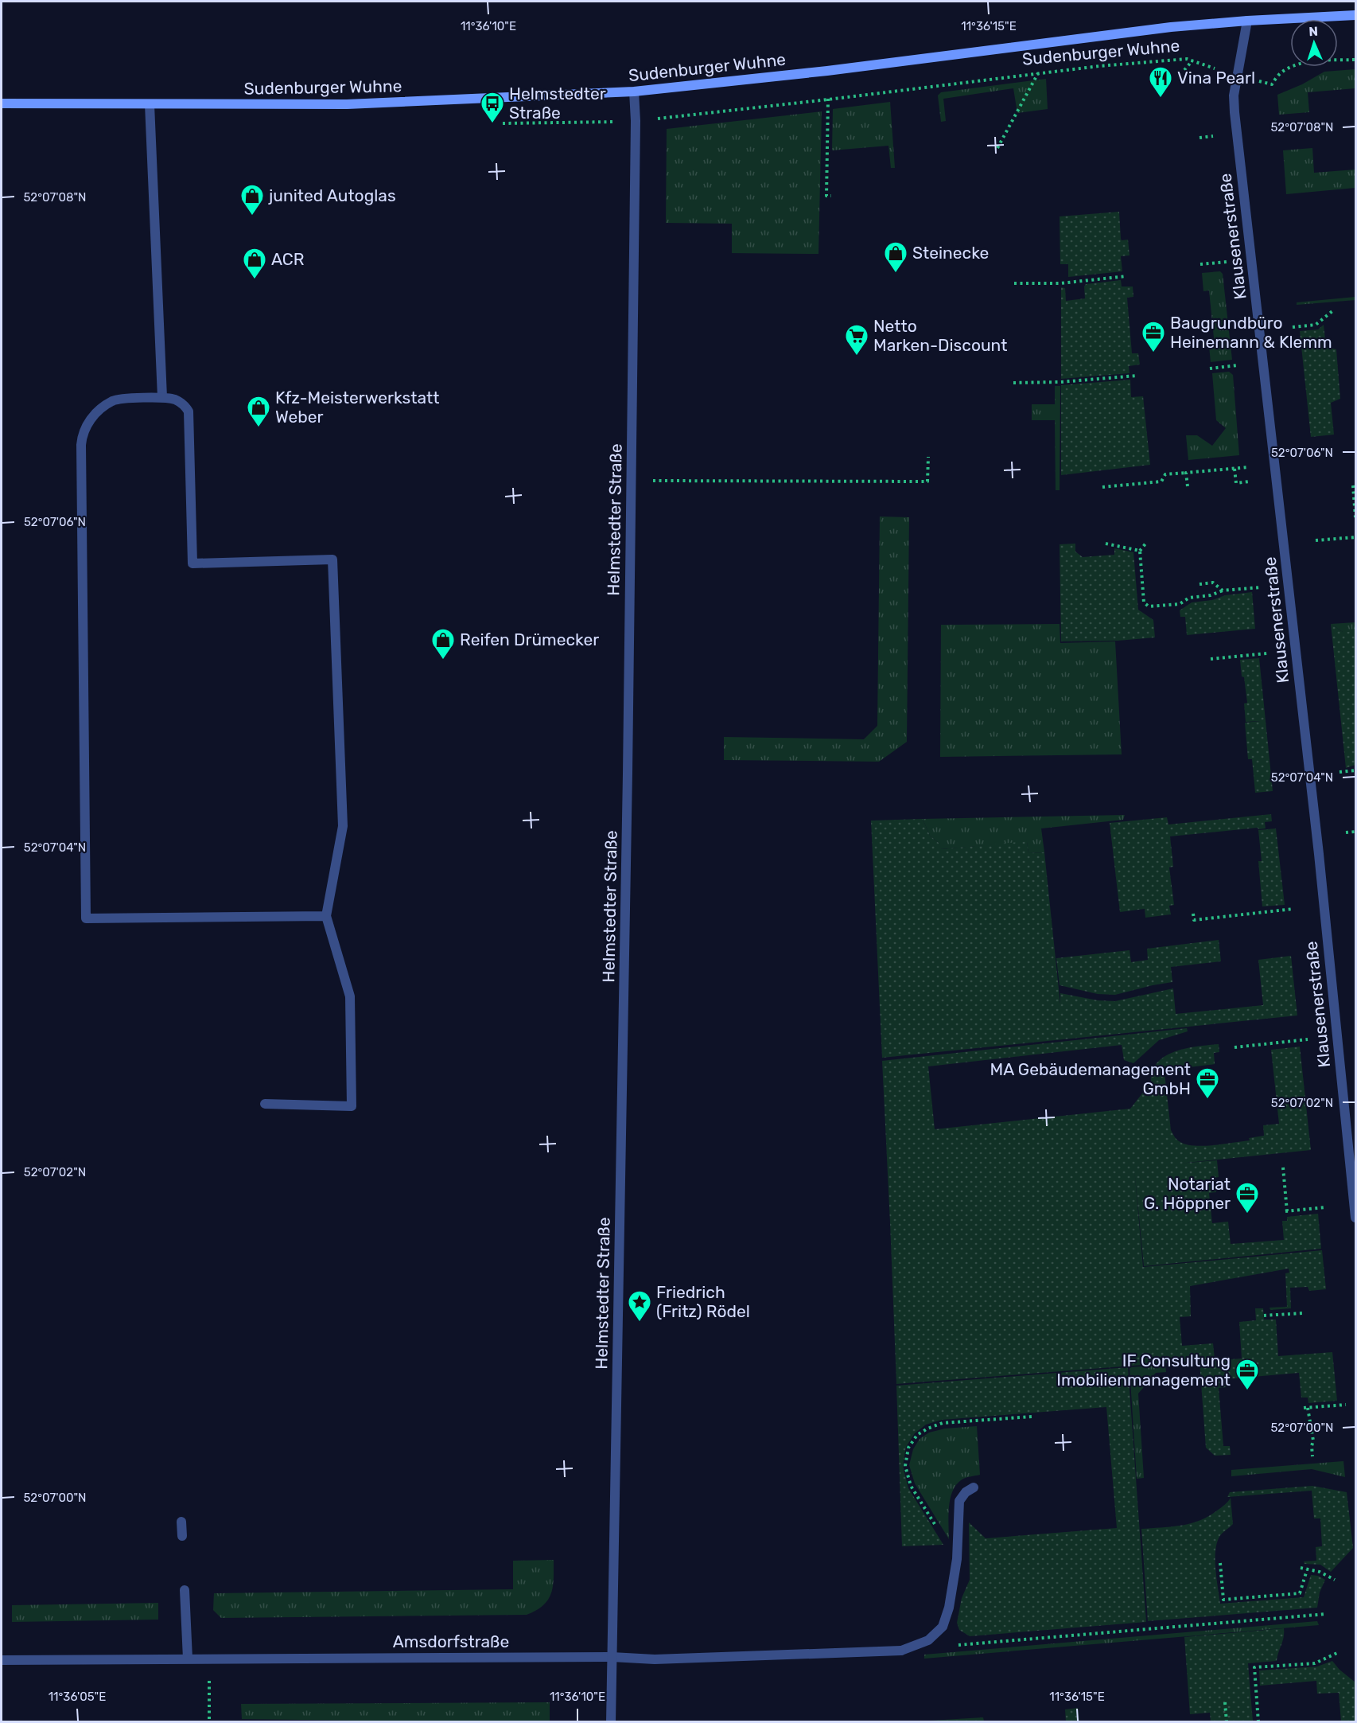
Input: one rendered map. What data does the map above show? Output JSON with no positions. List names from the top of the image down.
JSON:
{
  "streets": {
    "main road": ["Sudenburger Wuhne"],
    "street": ["Klausenerstraße", "Helmstedter Straße", "Amsdorfstraße"]
  },
  "crossings": [
    ["Sudenburger Wuhne", "Klausenerstraße"],
    ["Sudenburger Wuhne", "Helmstedter Straße"],
    ["Helmstedter Straße", "Amsdorfstraße"]
  ],
  "places": {
    "restaurant": ["Vina Pearl"],
    "bus stop": ["Helmstedter Straße"],
    "shop": [
      "junited Autoglas",
      "Steinecke",
      "ACR",
      "Kfz-Meisterwerkstatt Weber",
      "Reifen Drümecker"
    ],
    "office": [
      "Baugrundbüro Heinemann & Klemm",
      "MA Gebäudemanagement GmbH",
      "Notariat G. Höppner",
      "IF Consultung Imobilienmanagement"
    ],
    "supermarket": ["Netto Marken-Discount"],
    "place": ["Friedrich (Fritz) Rödel"]
  },
  "north": "top",
  "coordinates": [
    "11°36'10\"E",
    "11°36'15\"E",
    "52°07'08\"N",
    "52°07'06\"N",
    "52°07'04\"N",
    "52°07'02\"N",
    "52°07'00\"N",
    "11°36'05\"E"
  ]
}
